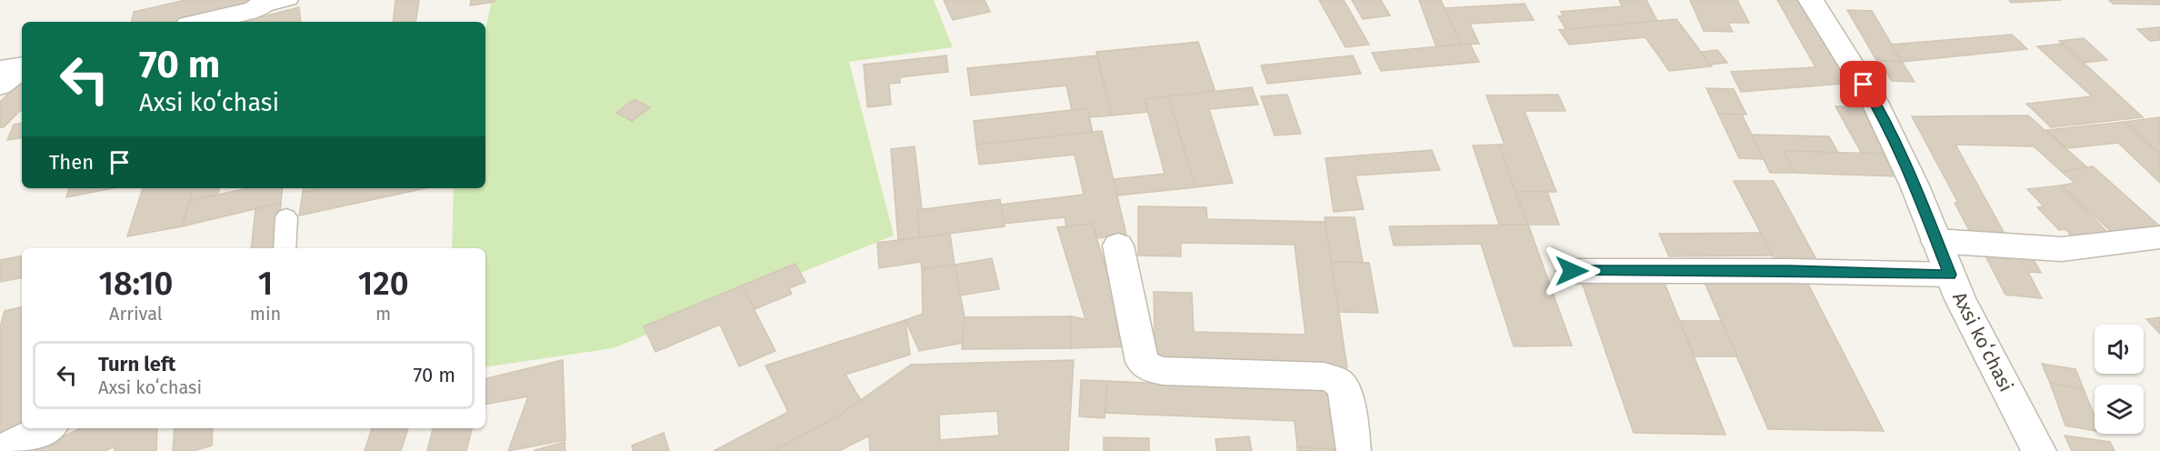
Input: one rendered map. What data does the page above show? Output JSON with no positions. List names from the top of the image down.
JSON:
{
  "streets": {
    "street": ["Axsi koʻchasi"]
  },
  "page": {
    "turn": ["70 m", "Axsi koʻchasi"],
    "then": "Then",
    "eta": [
      "18:10",
      "Arrival",
      "1",
      "min",
      "120",
      "m"
    ],
    "list": [
      {
        "name": "Turn left",
        "note": "Axsi koʻchasi",
        "value": "70 m"
      }
    ]
  }
}
